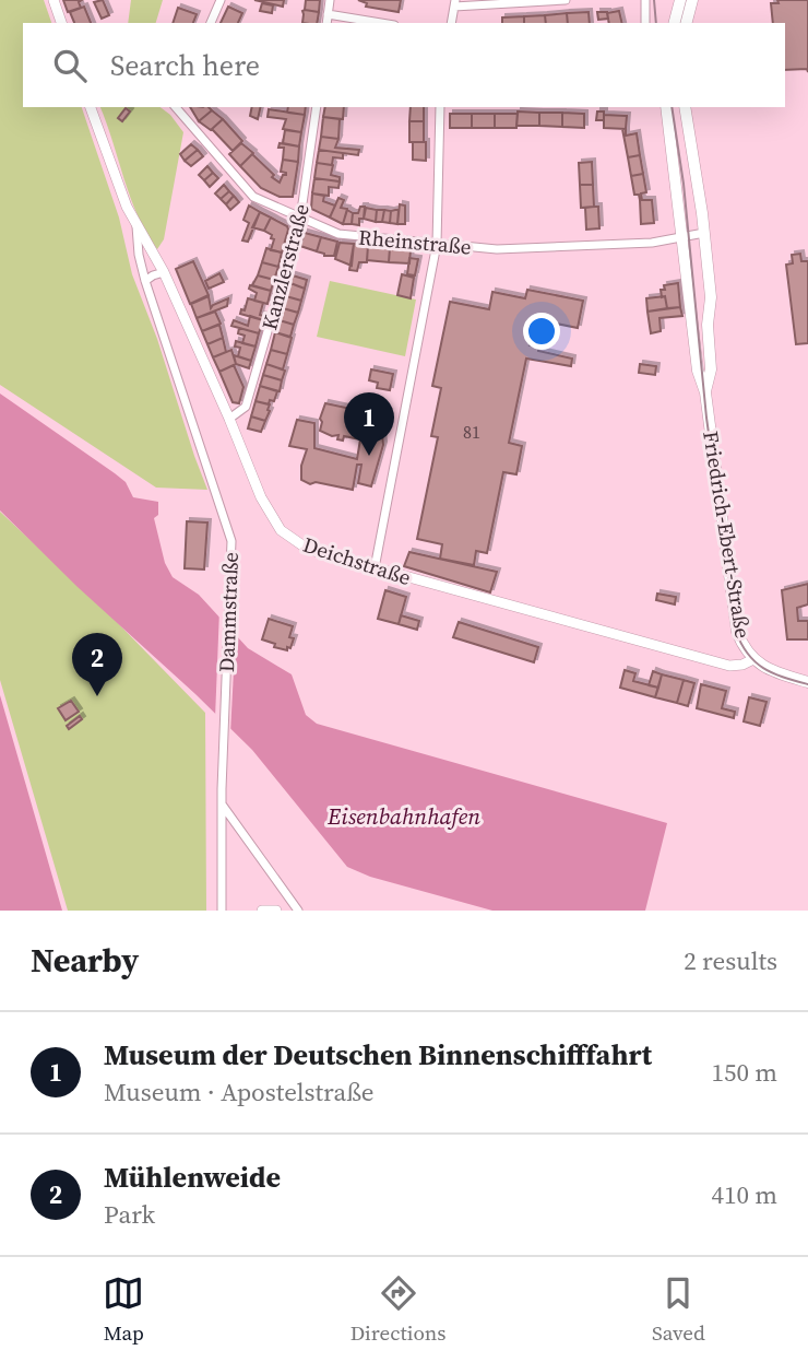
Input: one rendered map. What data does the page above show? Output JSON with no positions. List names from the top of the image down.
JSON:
{
  "streets": {
    "main road": ["Friedrich-Ebert-Straße"],
    "street": [
      "Rheinstraße",
      "Kanzlerstraße",
      "Deichstraße",
      "Dammstraße"
    ]
  },
  "crossings": [
    ["Rheinstraße", "Kanzlerstraße"],
    ["Rheinstraße", "Friedrich-Ebert-Straße"],
    ["Kanzlerstraße", "Deichstraße"],
    ["Friedrich-Ebert-Straße", "Deichstraße"],
    ["Deichstraße", "Dammstraße"]
  ],
  "water": ["Eisenbahnhafen"],
  "house_numbers": ["81"],
  "page": {
    "search": "Search here",
    "pins": ["1", "2"],
    "heading": ["Nearby", "2 results"],
    "list": [
      {
        "mark": "1",
        "name": "Museum der Deutschen Binnenschifffahrt",
        "note": "Museum · Apostelstraße",
        "value": "150 m"
      },
      {
        "mark": "2",
        "name": "Mühlenweide",
        "note": "Park",
        "value": "410 m"
      }
    ],
    "nav": ["Map", "Directions", "Saved"]
  }
}
